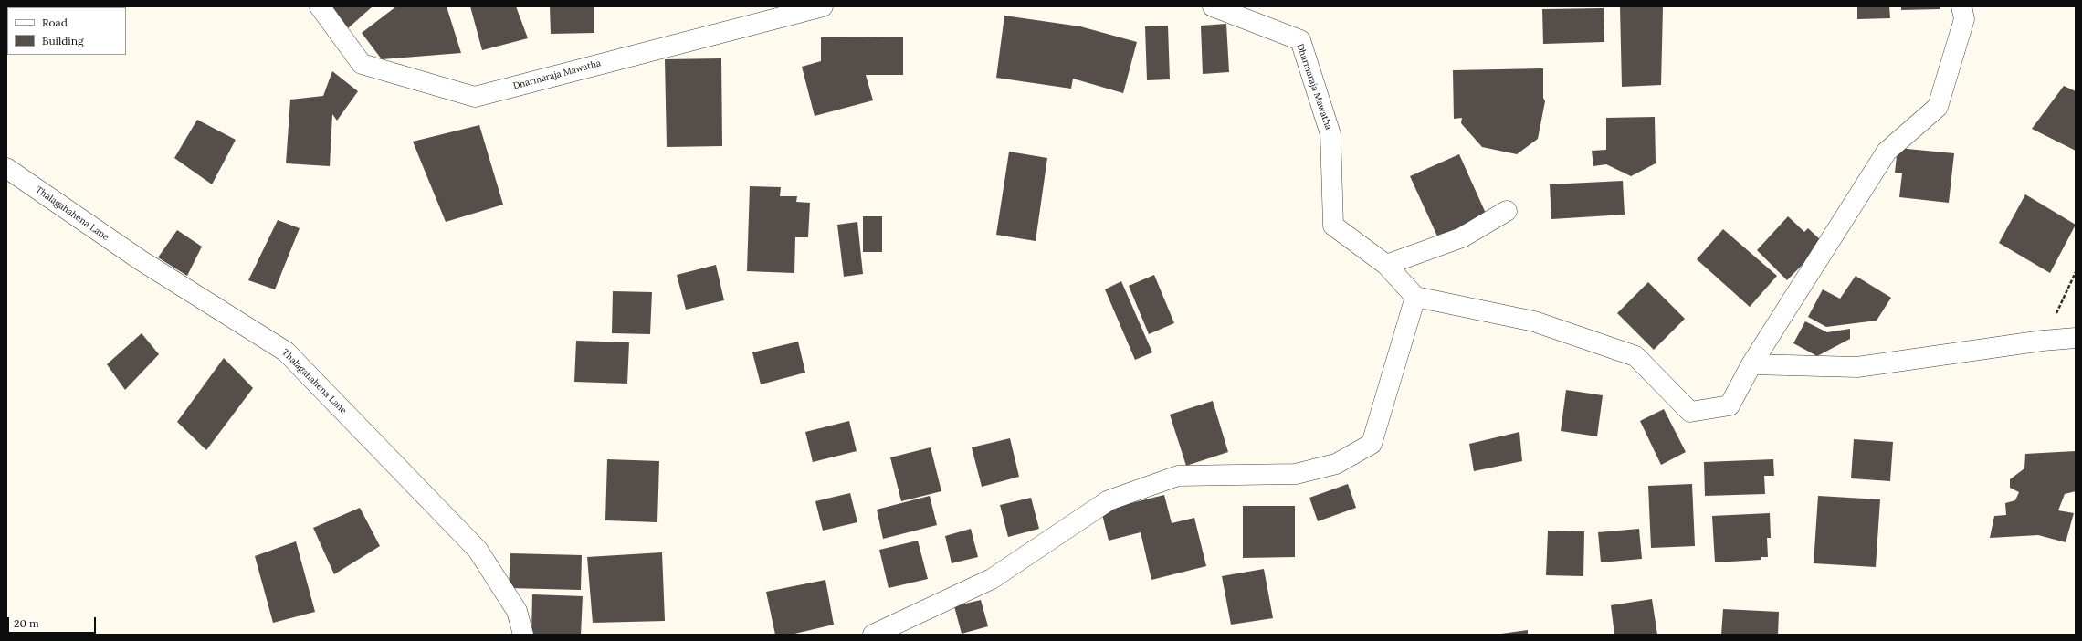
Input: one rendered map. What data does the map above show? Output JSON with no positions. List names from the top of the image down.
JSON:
{
  "streets": {
    "street": ["Dharmaraja Mawatha", "Thalagahahena Lane"]
  },
  "legend": ["Road", "Building"],
  "scale_bar": "20 m"
}
